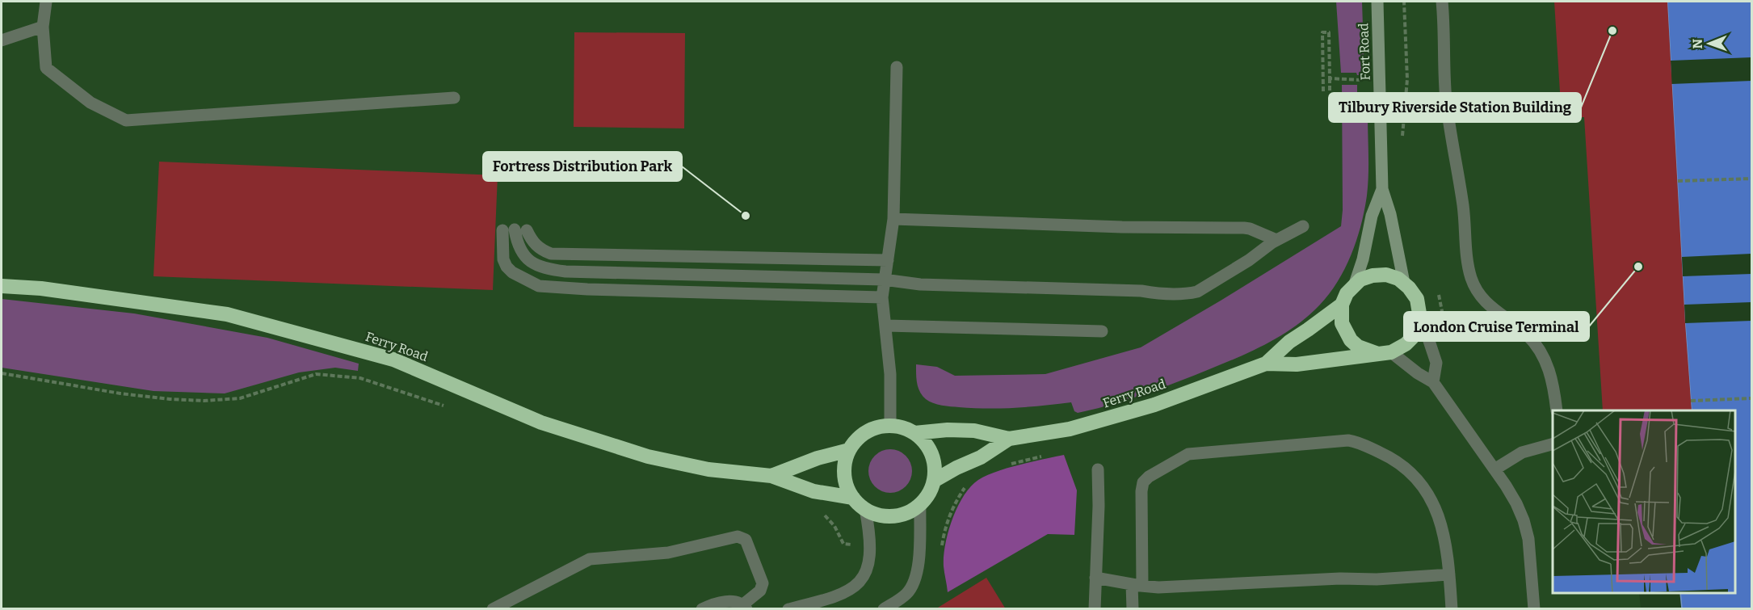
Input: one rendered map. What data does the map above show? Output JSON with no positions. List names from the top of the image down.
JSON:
{
  "streets": {
    "highway": ["Ferry Road"],
    "street": ["Fort Road"]
  },
  "crossings": [
    ["Fort Road", "Ferry Road"]
  ],
  "places": ["Tilbury Riverside Station Building", "Fortress Distribution Park", "London Cruise Terminal"],
  "north": "left"
}
